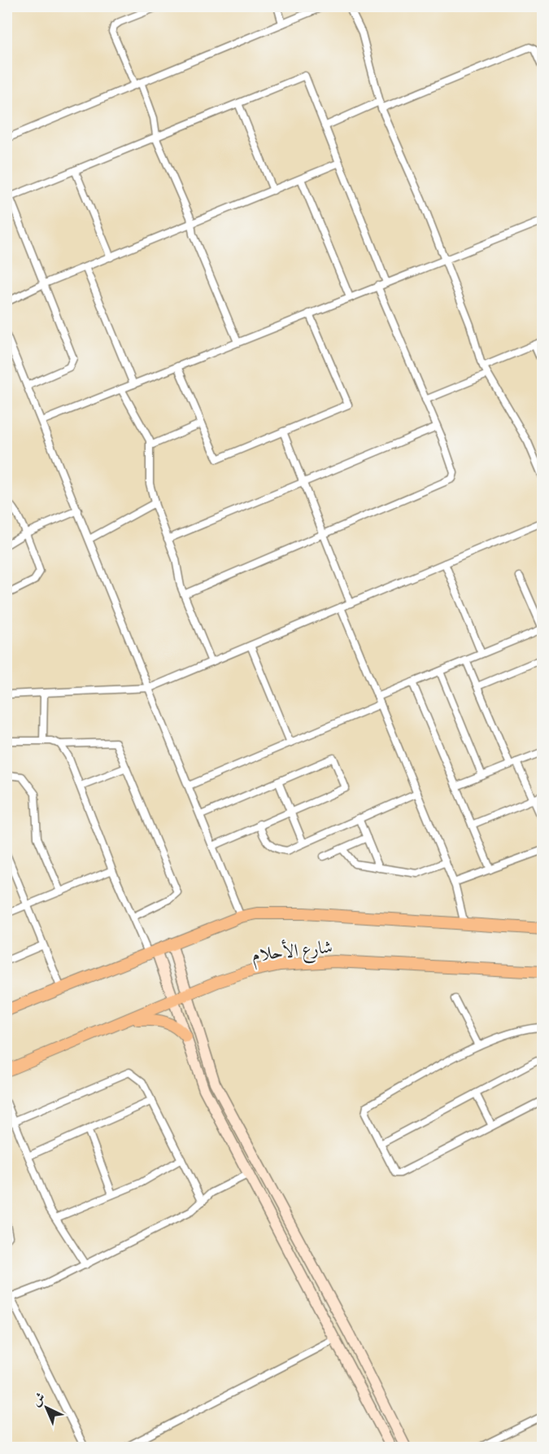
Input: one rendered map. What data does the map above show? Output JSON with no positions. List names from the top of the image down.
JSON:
{
  "streets": {
    "main road": ["شارع الأحلام"]
  },
  "north": "top left"
}
